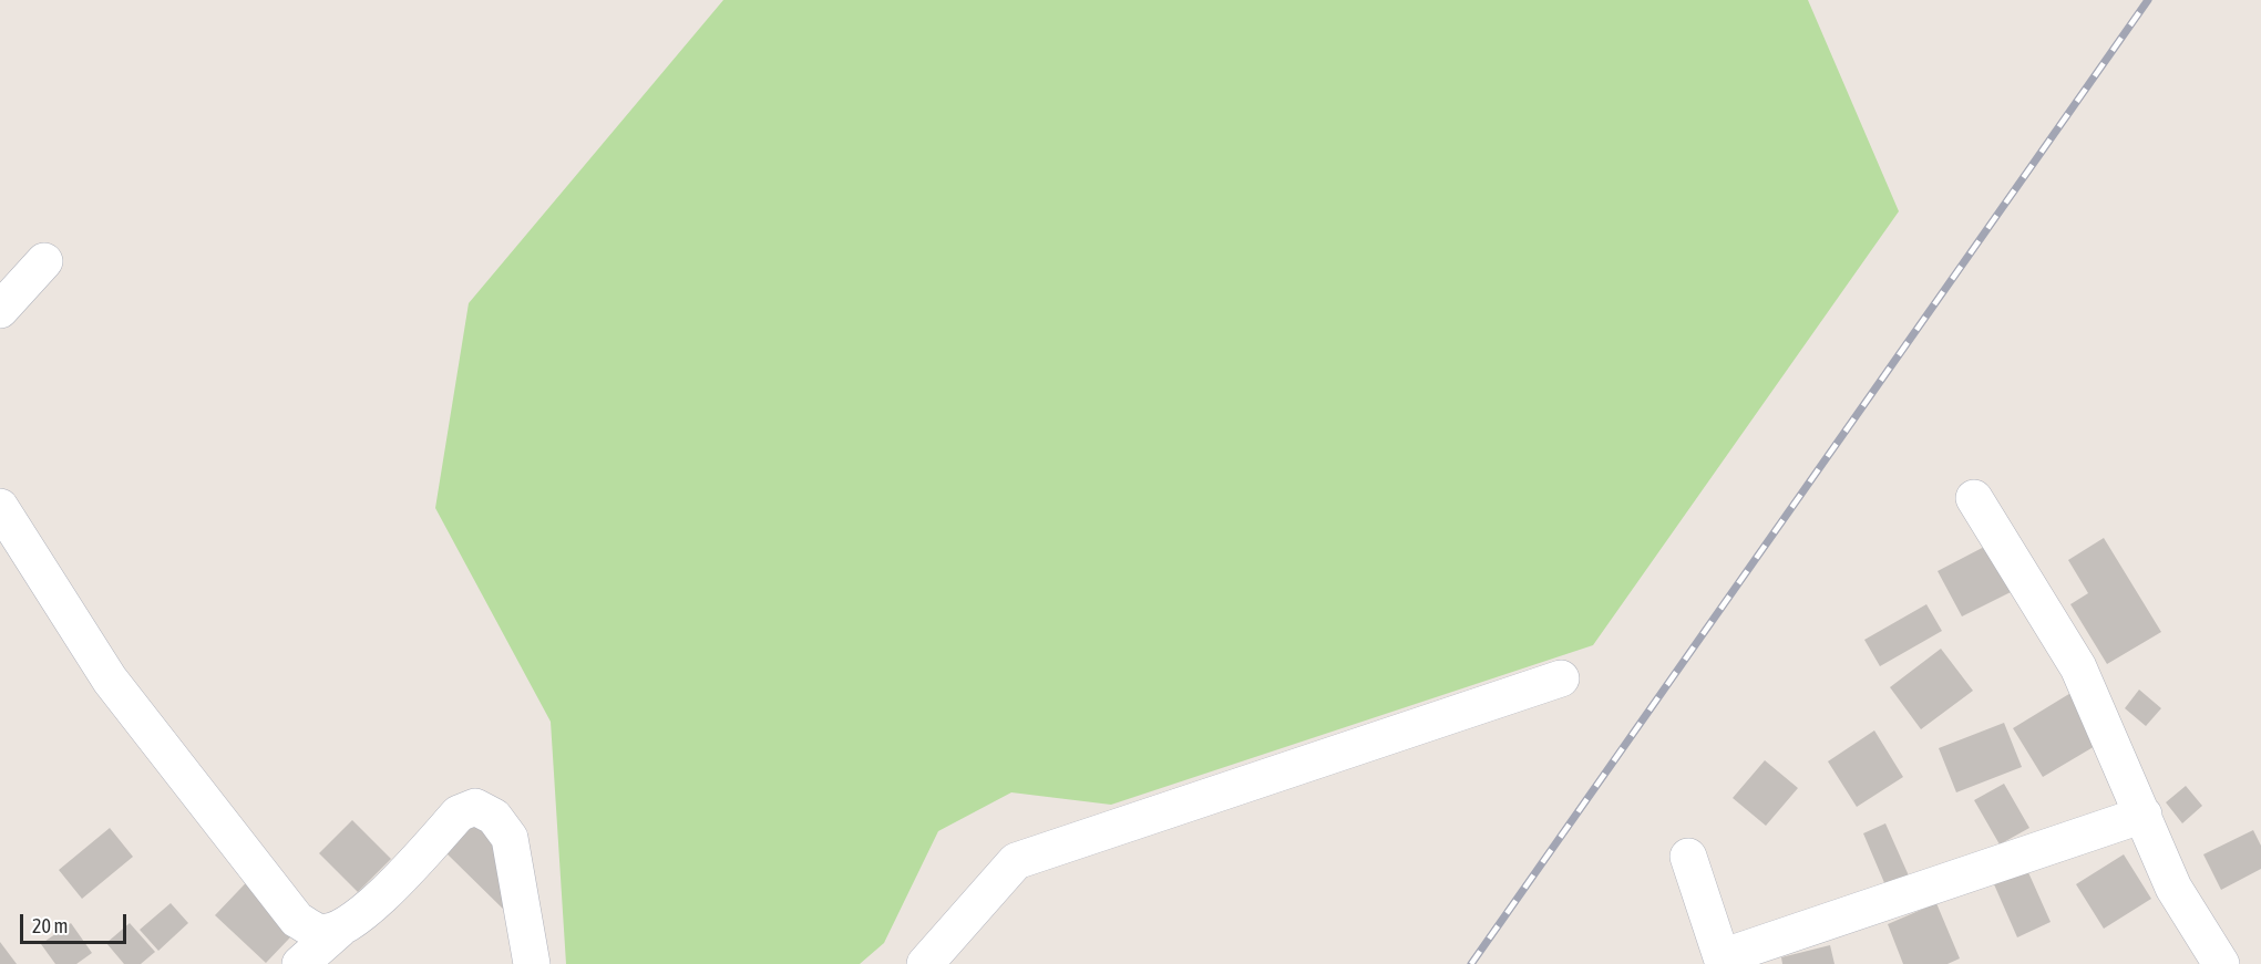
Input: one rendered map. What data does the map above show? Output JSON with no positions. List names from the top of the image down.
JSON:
{
  "scale_bar": "20 m"
}
